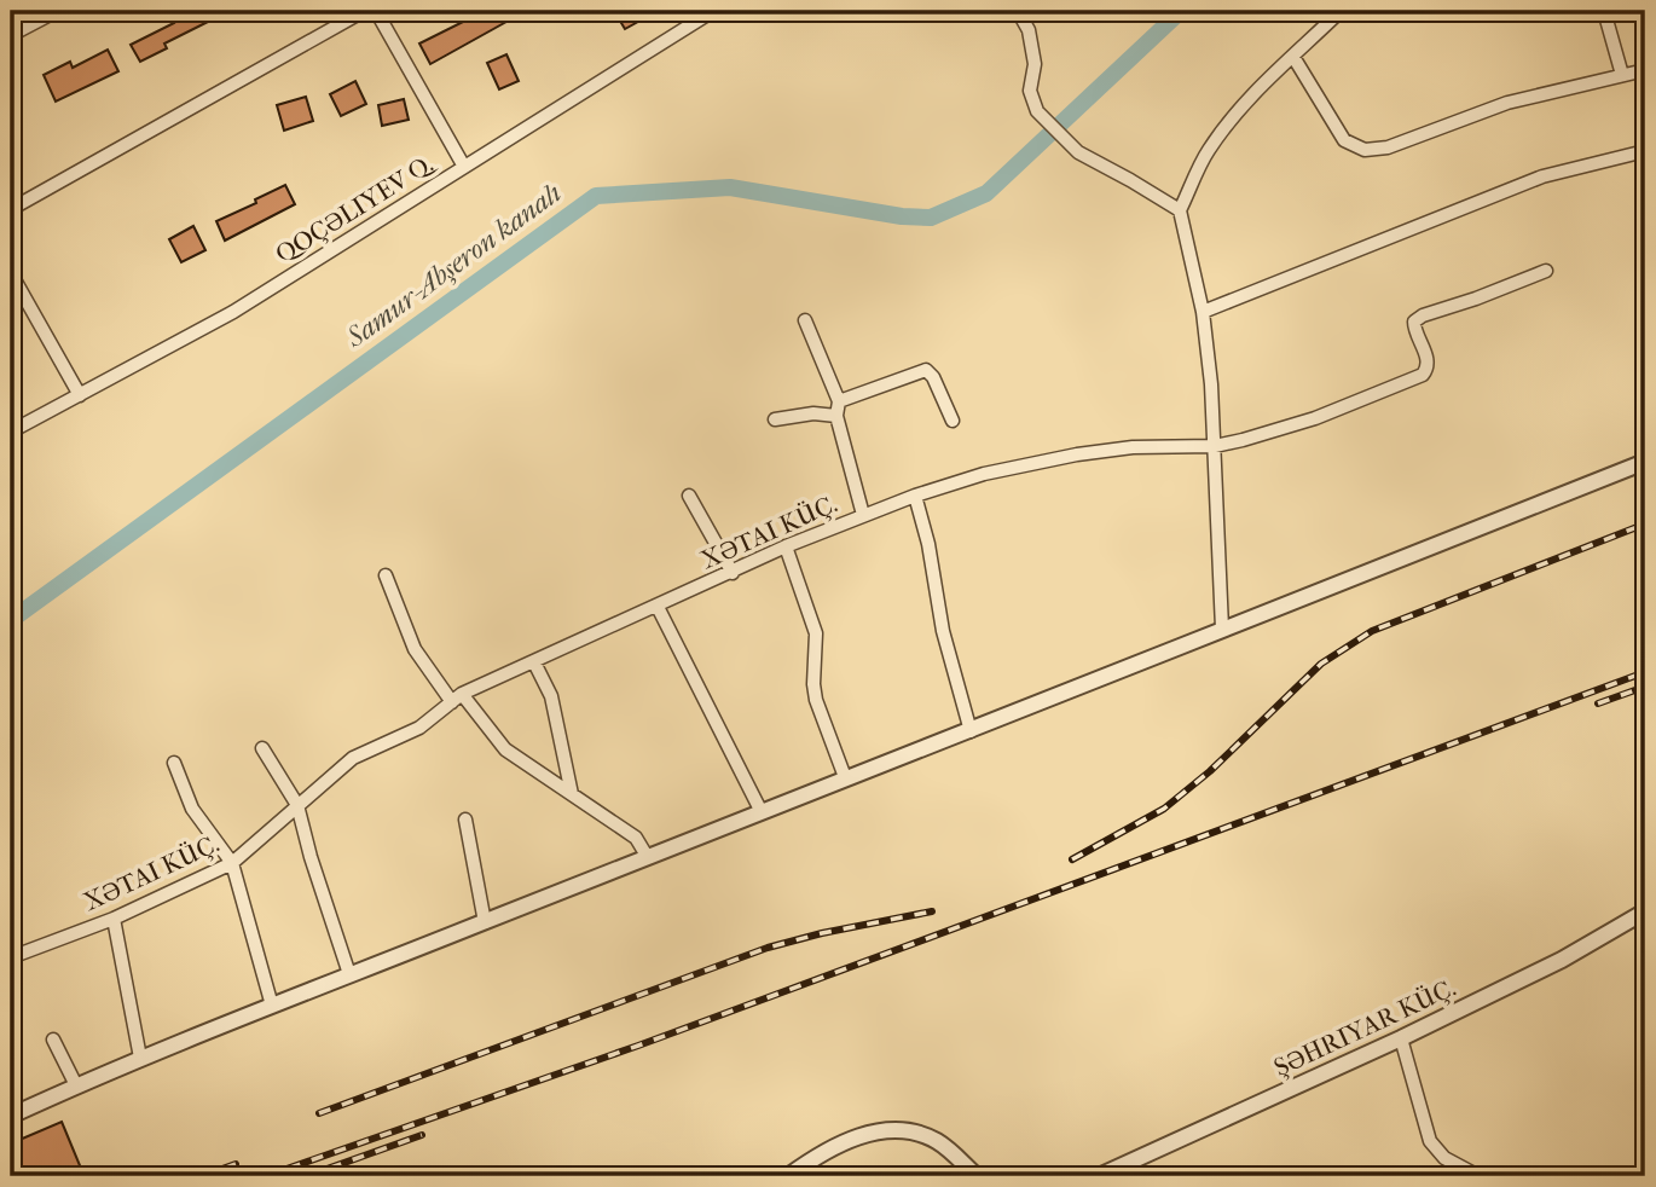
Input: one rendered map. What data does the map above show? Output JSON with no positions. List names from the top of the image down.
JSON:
{
  "streets": {
    "street": ["QOÇƏLIYEV Q.", "XƏTAI KÜÇ.", "ŞƏHRIYAR KÜÇ."]
  },
  "water": ["Samur-Abşeron kanalı"]
}
